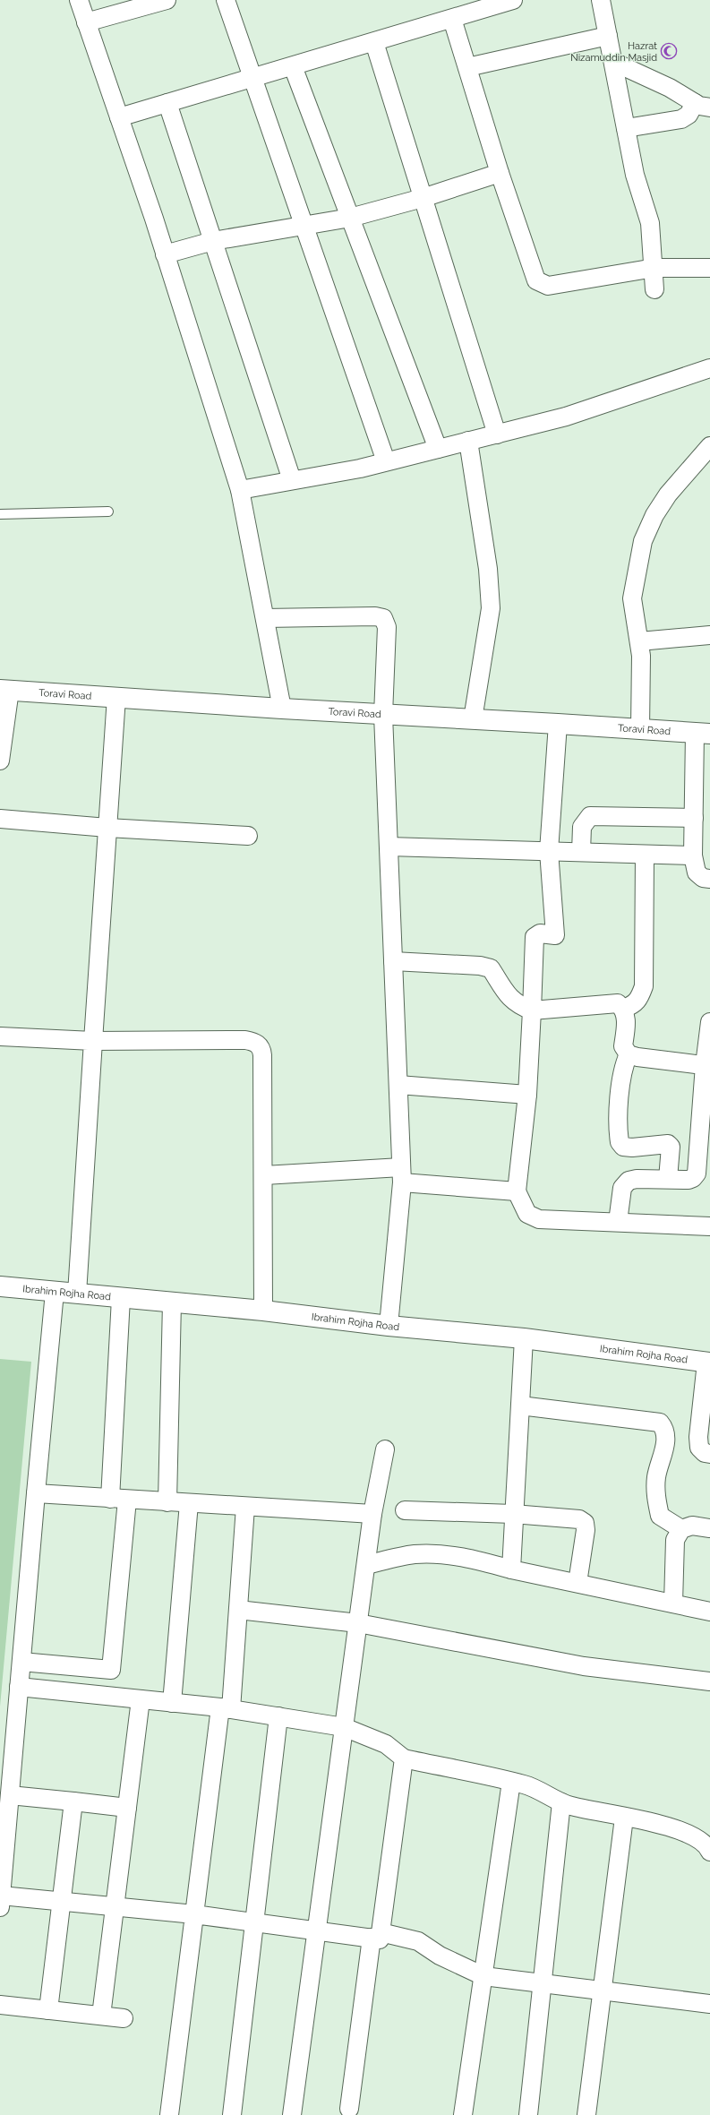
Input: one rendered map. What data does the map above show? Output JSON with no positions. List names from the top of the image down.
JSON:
{
  "streets": {
    "street": ["Toravi Road", "Ibrahim Rojha Road"]
  },
  "places": {
    "mosque": ["Hazrat Nizamuddin Masjid"]
  }
}
